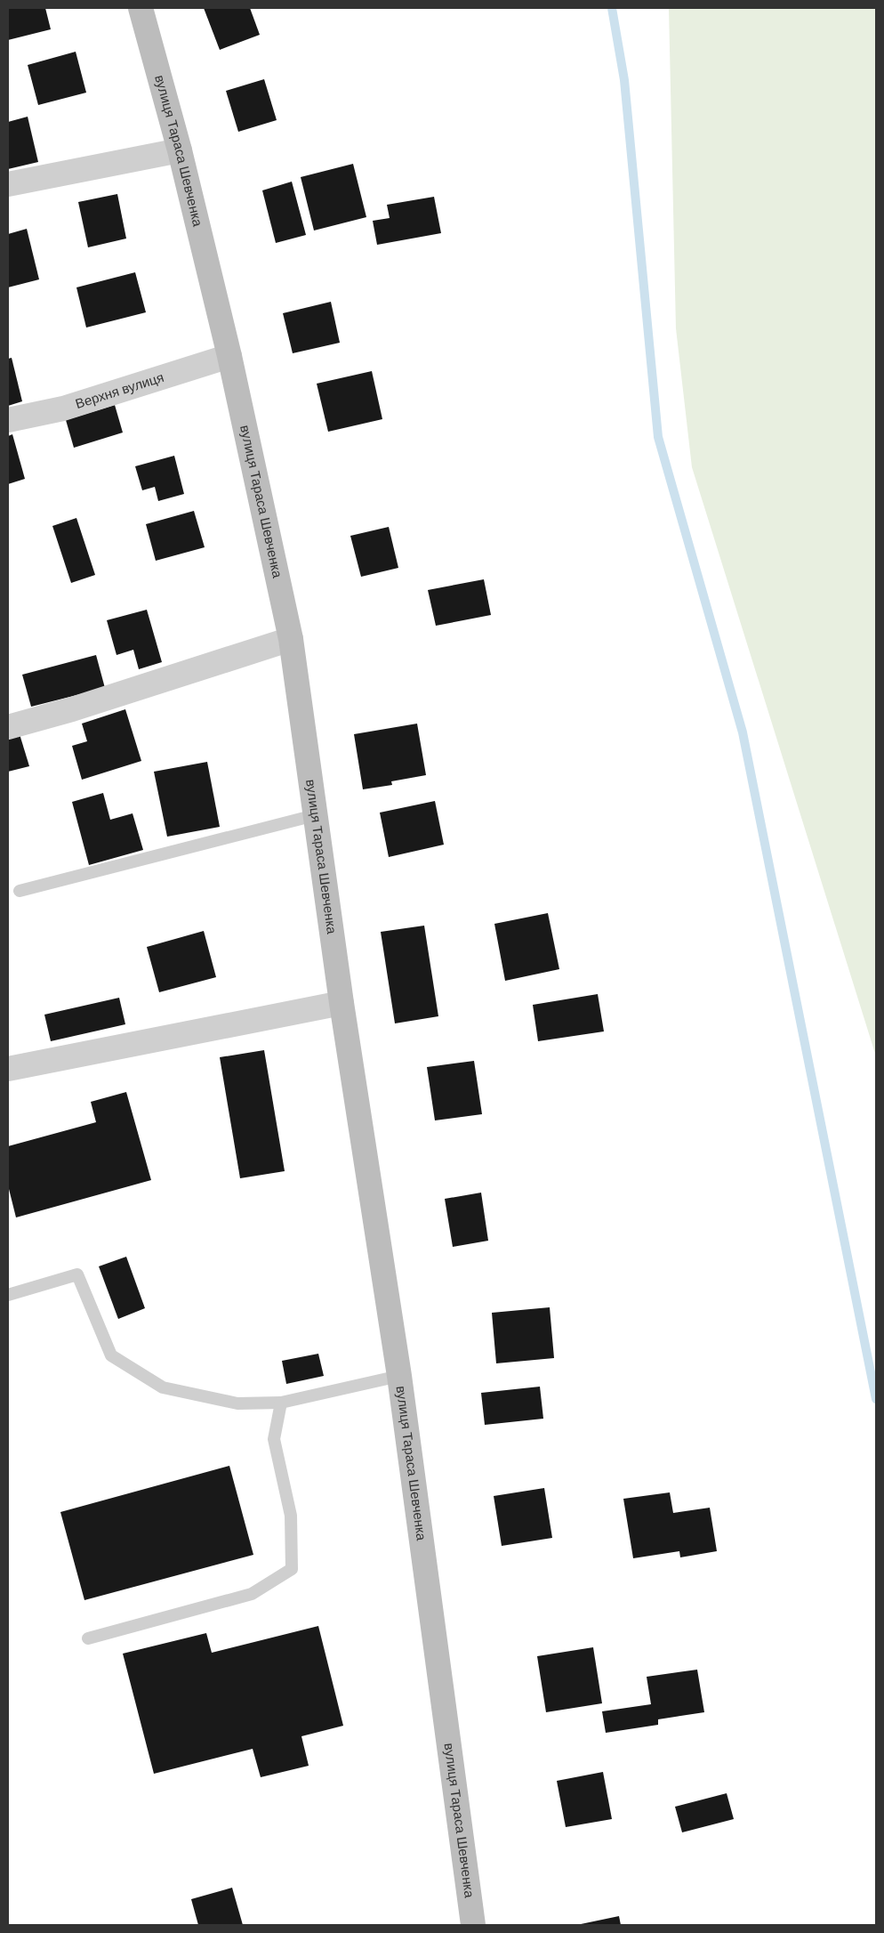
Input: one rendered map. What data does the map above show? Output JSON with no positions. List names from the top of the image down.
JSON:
{
  "streets": {
    "street": ["вулиця Тараса Шевченка", "Верхня вулиця"]
  },
  "crossings": [
    ["вулиця Тараса Шевченка", "Верхня вулиця"]
  ]
}
